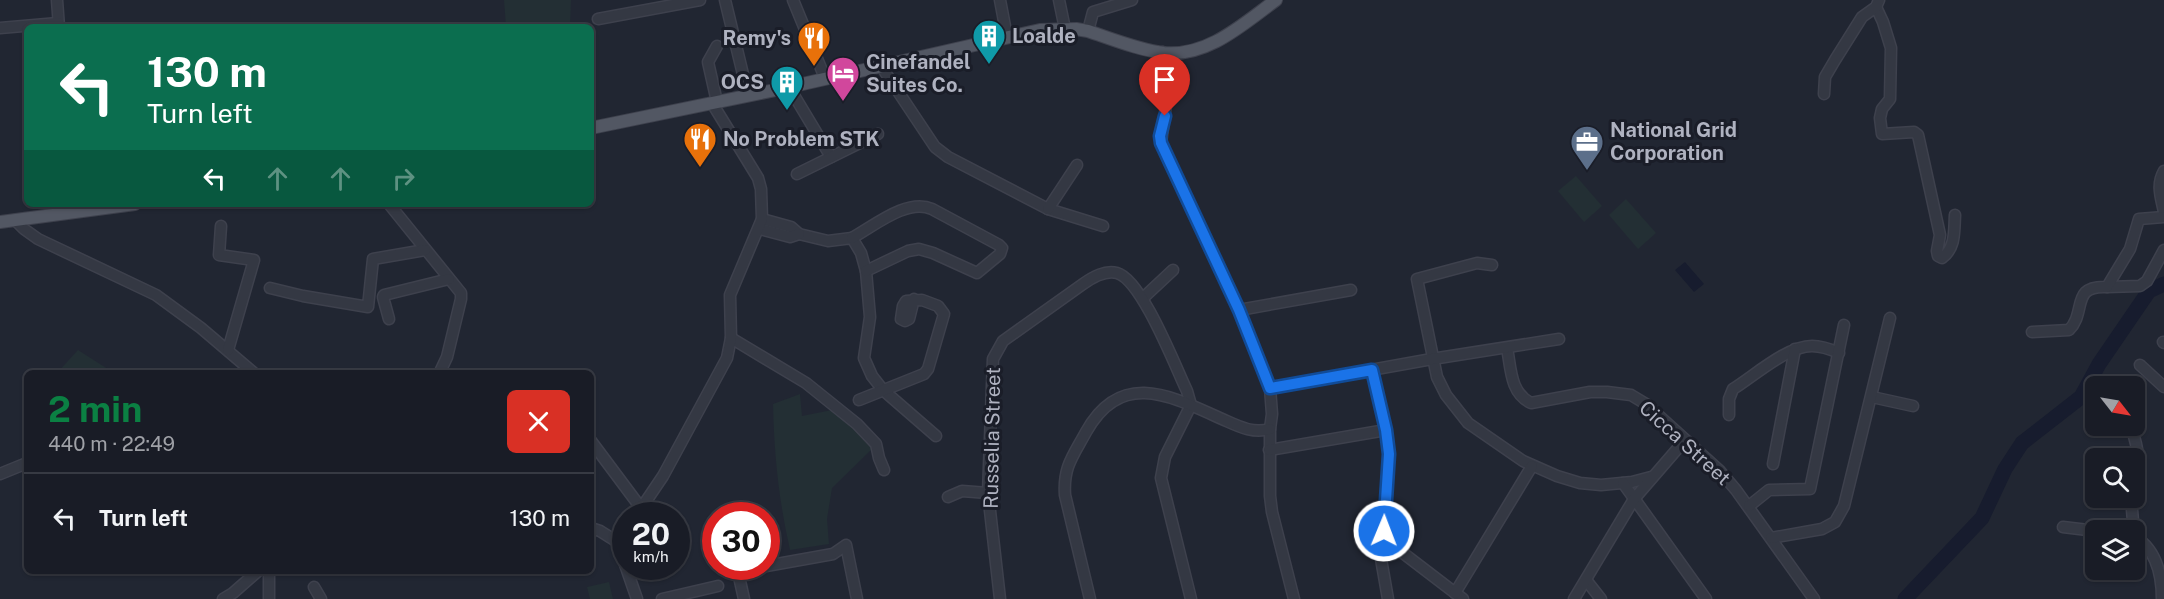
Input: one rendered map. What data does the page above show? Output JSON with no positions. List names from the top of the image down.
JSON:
{
  "streets": {
    "street": ["Russelia Street", "Cicca Street"]
  },
  "places": {
    "building": ["Loalde", "OCS"],
    "restaurant": ["Remy's", "No Problem STK"],
    "hotel": ["Cinefandel Suites Co."],
    "office": ["National Grid Corporation"]
  },
  "north": "bottom right",
  "page": {
    "turn": ["130 m", "Turn left"],
    "heading": ["2 min", "440 m · 22:49"],
    "list": [
      {
        "name": "Turn left",
        "value": "130 m"
      }
    ],
    "speed": "20 km/h",
    "limit": "30"
  }
}
